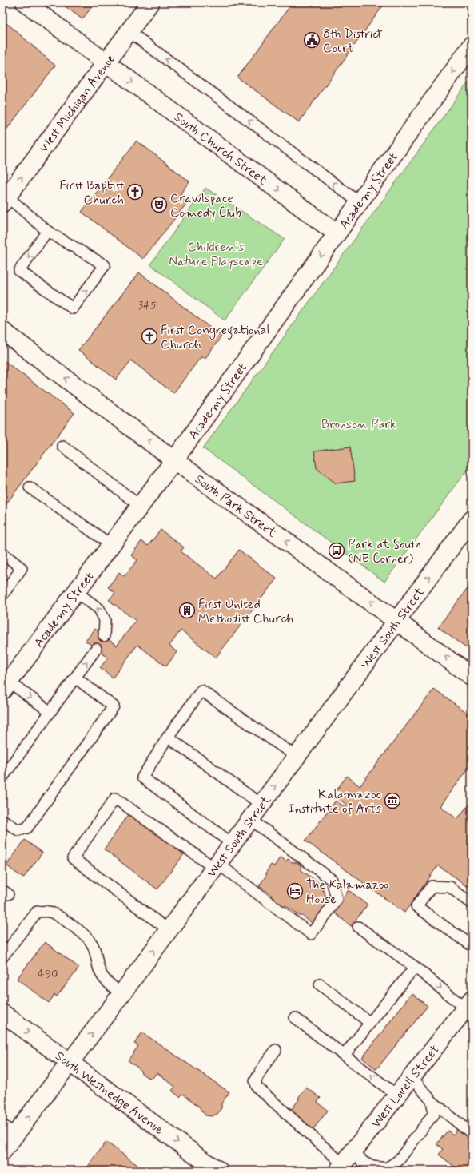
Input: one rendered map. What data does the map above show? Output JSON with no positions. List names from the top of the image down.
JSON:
{
  "streets": {
    "street": [
      "West Michigan Avenue",
      "South Church Street",
      "Academy Street",
      "South Park Street",
      "West South Street",
      "West Lovell Street",
      "South Westnedge Avenue"
    ]
  },
  "crossings": [
    ["West Michigan Avenue", "South Church Street"],
    ["South Church Street", "Academy Street"],
    ["Academy Street", "South Park Street"],
    ["South Park Street", "West South Street"],
    ["West South Street", "South Westnedge Avenue"]
  ],
  "one_way": [
    "West Michigan Avenue",
    "South Church Street",
    "Academy Street",
    "South Park Street",
    "West South Street",
    "South Westnedge Avenue"
  ],
  "parks": ["Children's Nature Playscape", "Bronson Park"],
  "places": {
    "public building": ["8th District Court"],
    "church": ["First Baptist Church", "First Congregational Church"],
    "theatre": ["Crawlspace Comedy Club"],
    "bus stop": ["Park at South (NE Corner)"],
    "building": ["First United Methodist Church"],
    "museum": ["Kalamazoo Institute of Arts"],
    "hotel": ["The Kalamazoo House"]
  },
  "house_numbers": ["345", "490"]
}
